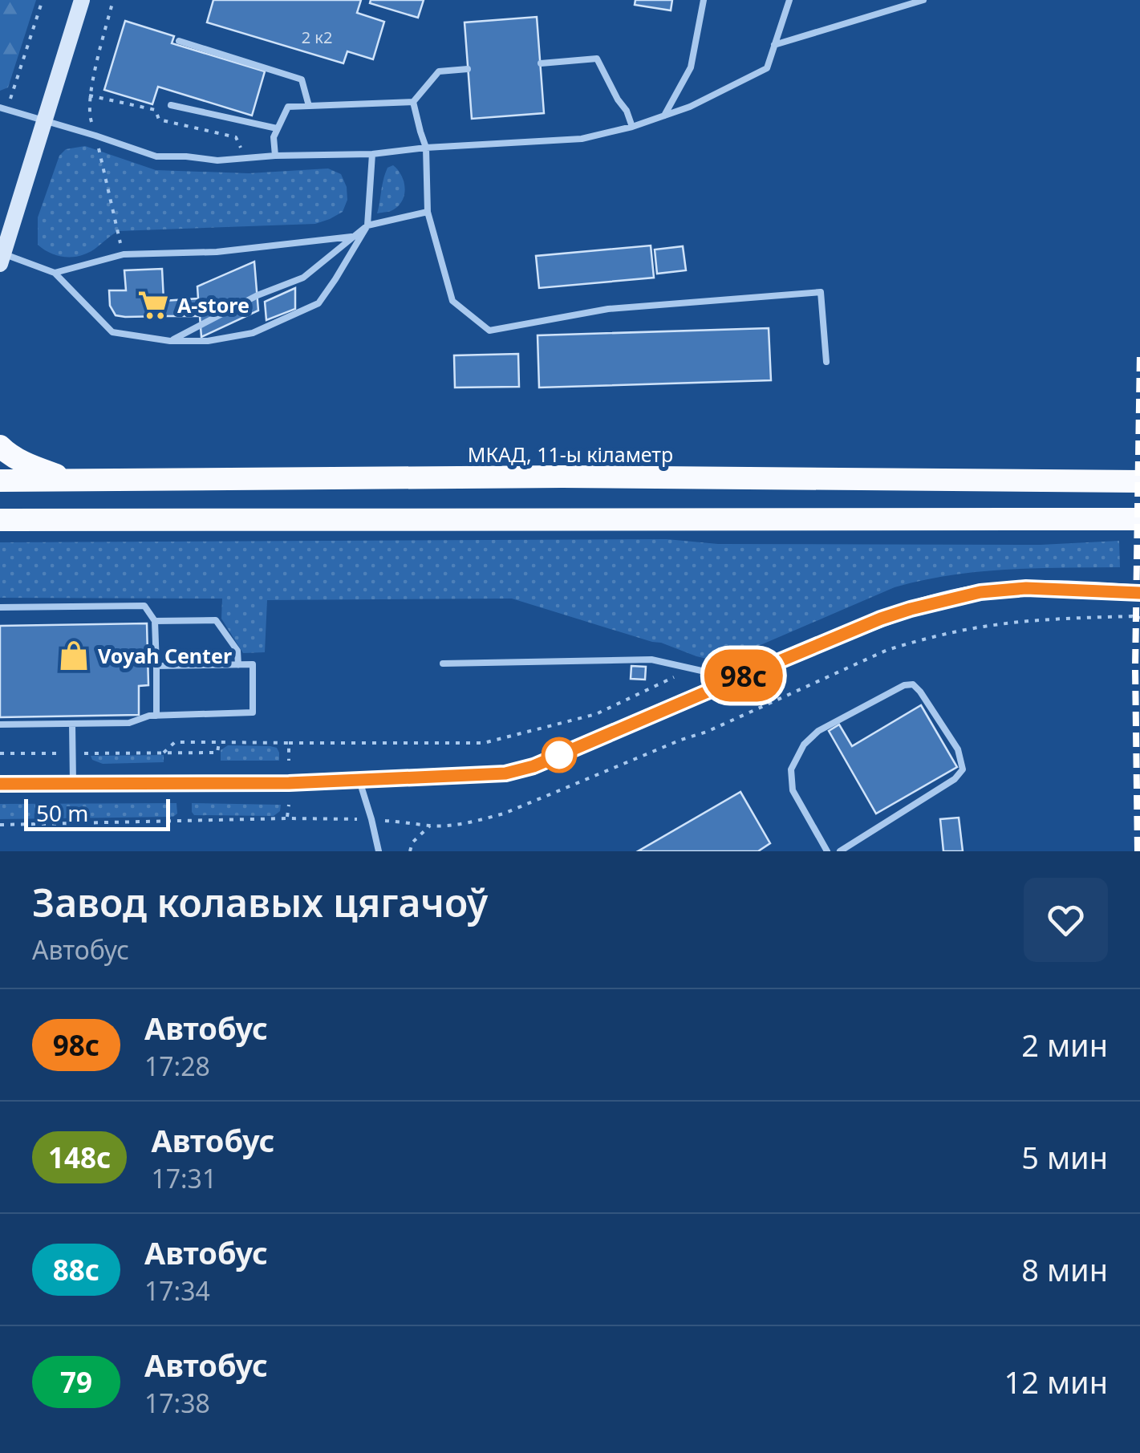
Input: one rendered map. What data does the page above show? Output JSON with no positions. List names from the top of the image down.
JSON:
{
  "streets": {
    "highway": ["МКАД, 11-ы кіламетр"]
  },
  "places": {
    "supermarket": ["А-store"],
    "shop": ["Voyah Center"]
  },
  "lines": ["bus line 98с"],
  "house_numbers": ["2 к2"],
  "scale_bar": "50 m",
  "page": {
    "on_map": "98с",
    "scale": "50 m",
    "heading": ["Завод колавых цягачоў", "Автобус"],
    "list": [
      {
        "mark": "98с",
        "name": "Автобус",
        "note": "17:28",
        "value": "2 мин"
      },
      {
        "mark": "148с",
        "name": "Автобус",
        "note": "17:31",
        "value": "5 мин"
      },
      {
        "mark": "88с",
        "name": "Автобус",
        "note": "17:34",
        "value": "8 мин"
      },
      {
        "mark": "79",
        "name": "Автобус",
        "note": "17:38",
        "value": "12 мин"
      }
    ]
  }
}
